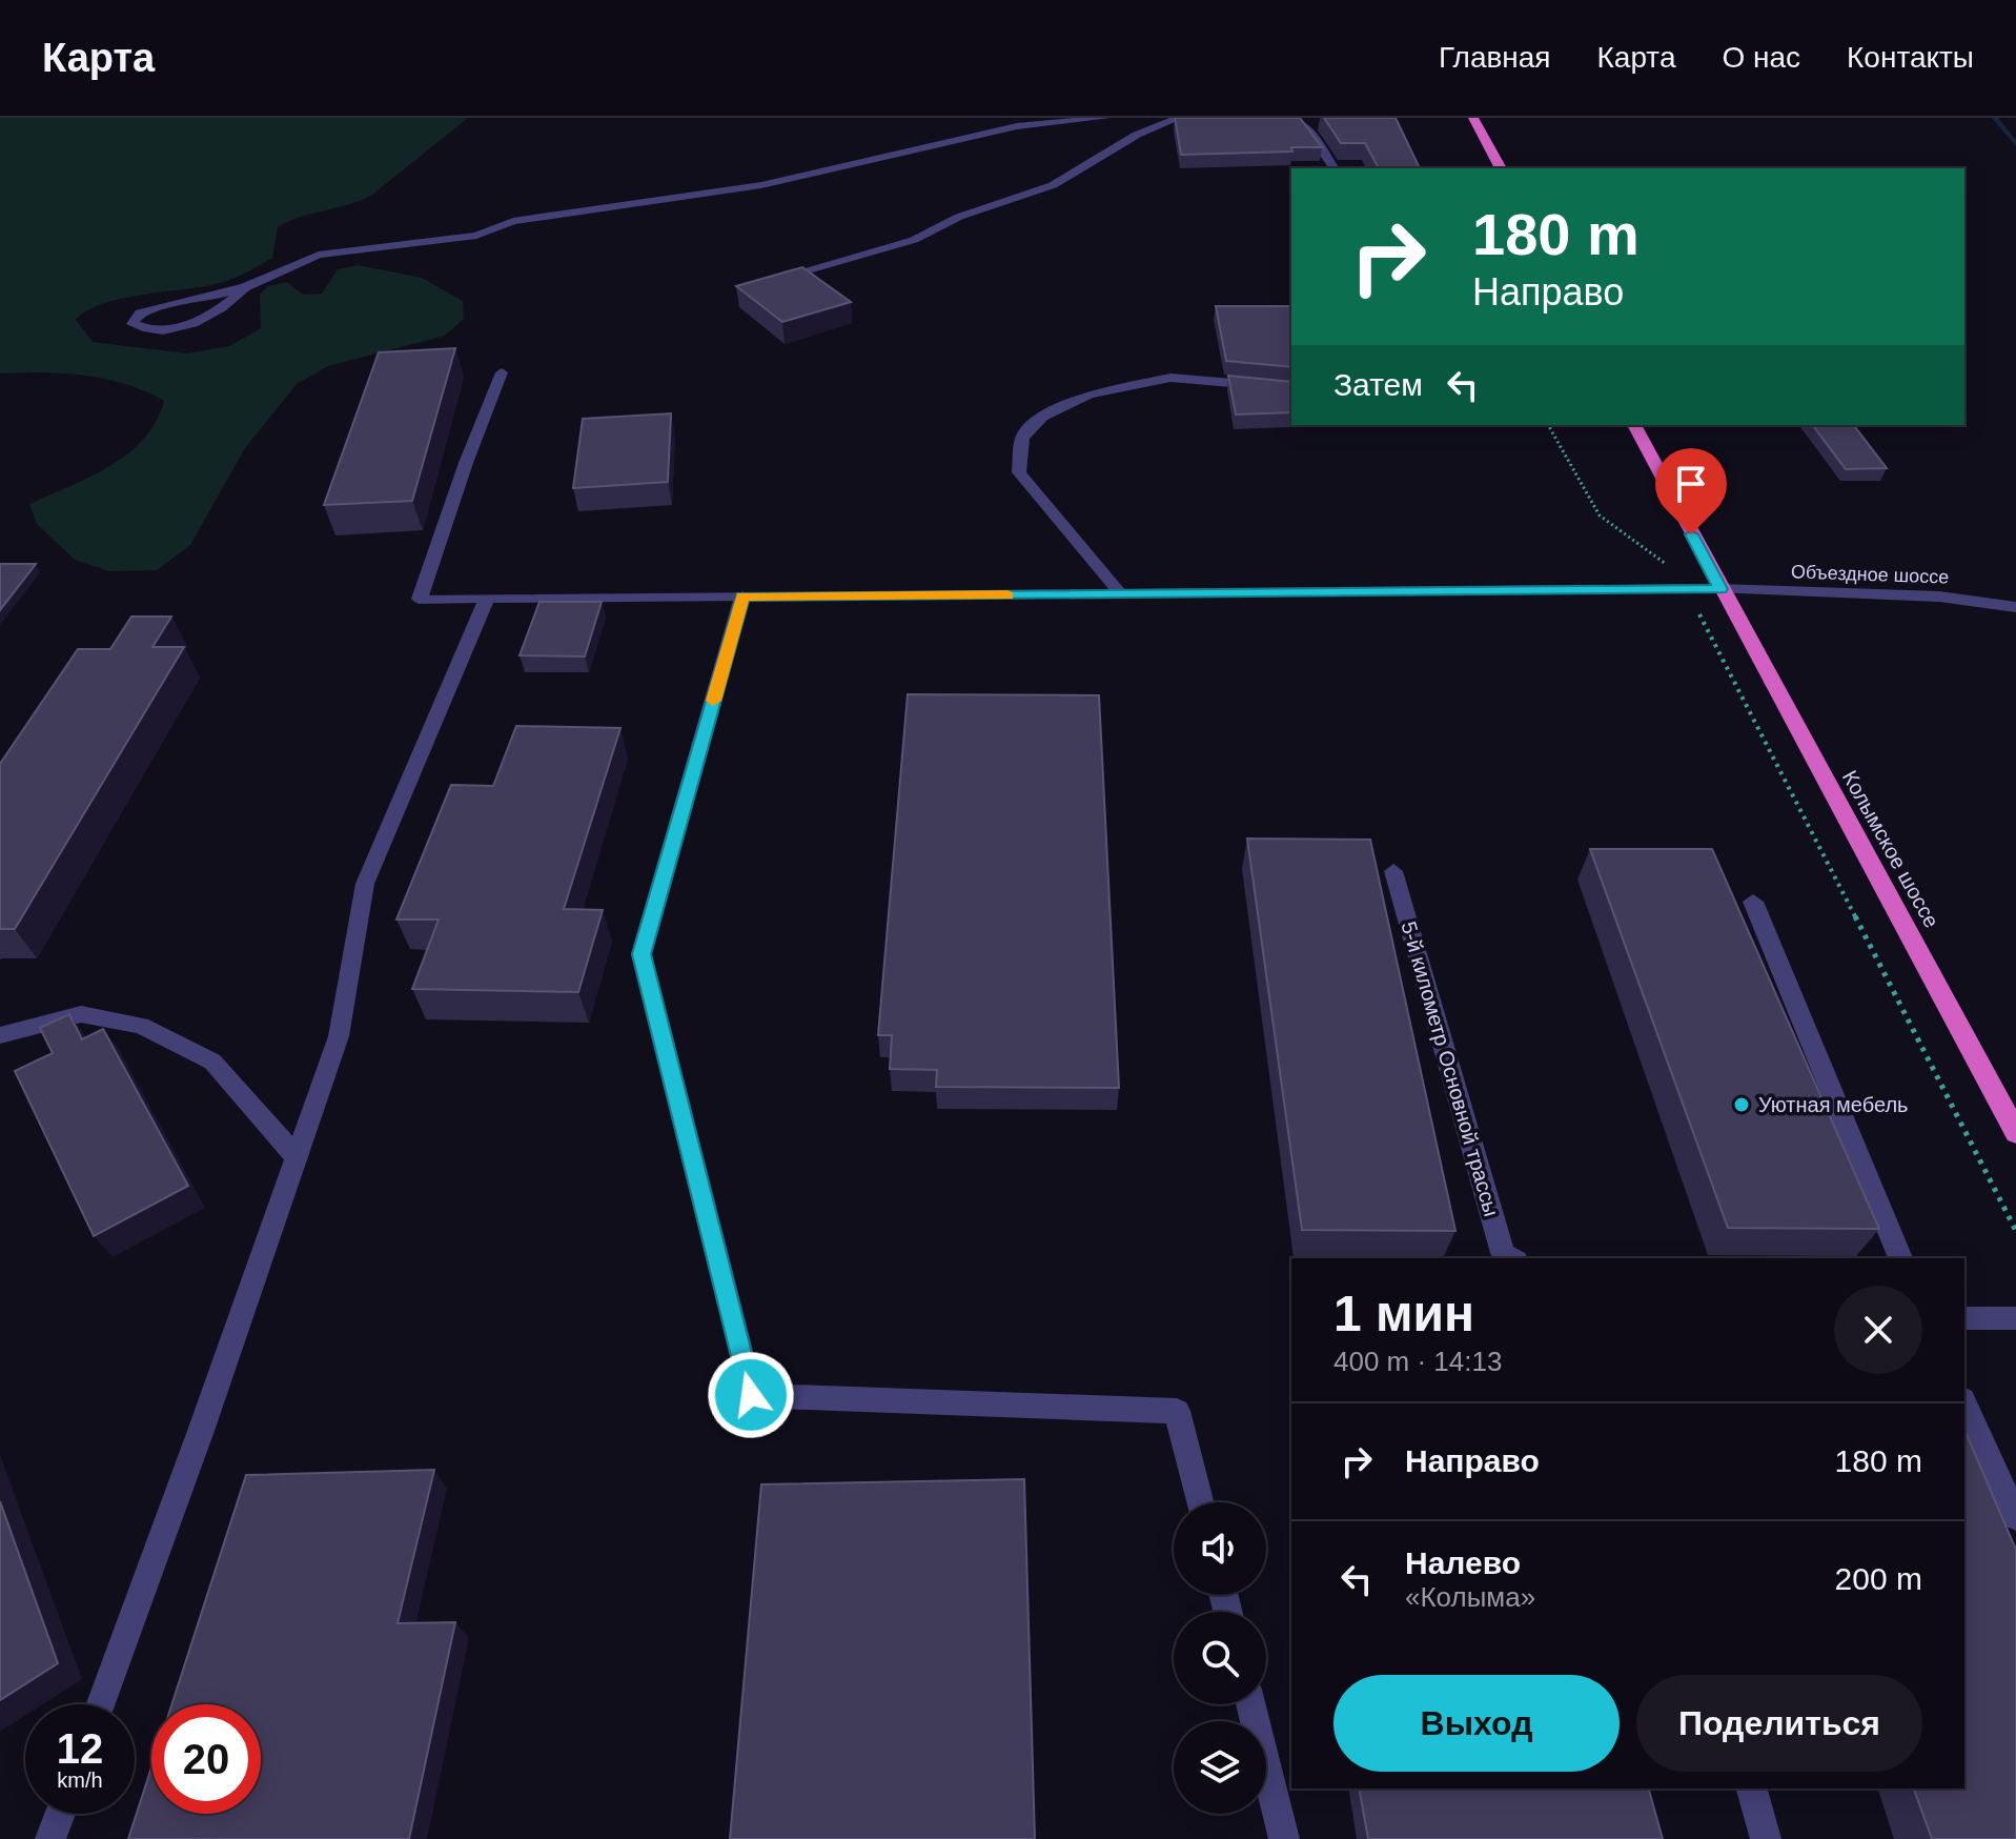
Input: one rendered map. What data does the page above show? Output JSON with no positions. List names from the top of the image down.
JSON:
{
  "streets": {
    "highway": ["Колымское шоссе"],
    "street": ["Объездное шоссе", "5-й километр Основной трассы"]
  },
  "crossings": [
    ["Объездное шоссе", "Колымское шоссе"]
  ],
  "places": ["Уютная мебель"],
  "page": {
    "header": "Карта",
    "nav": [
      "Главная",
      "Карта",
      "О нас",
      "Контакты"
    ],
    "turn": ["180 m", "Направо"],
    "then": "Затем",
    "heading": ["1 мин", "400 m · 14:13"],
    "list": [
      {
        "name": "Направо",
        "value": "180 m"
      },
      {
        "name": "Налево",
        "note": "«Колыма»",
        "value": "200 m"
      }
    ],
    "buttons": ["Выход", "Поделиться"],
    "speed": "12 km/h",
    "limit": "20"
  }
}
